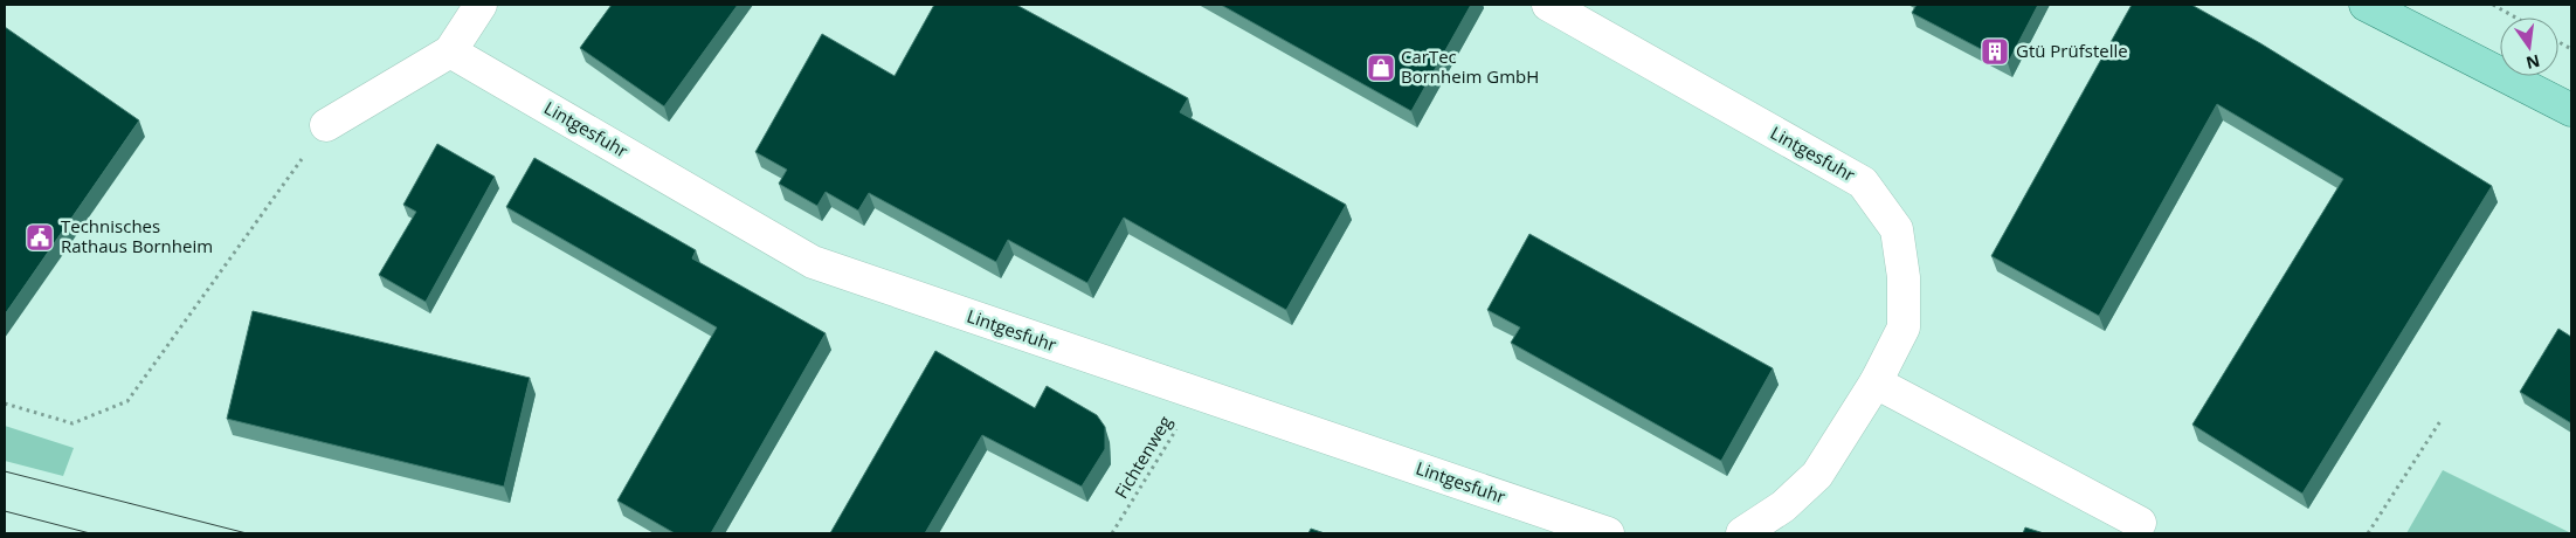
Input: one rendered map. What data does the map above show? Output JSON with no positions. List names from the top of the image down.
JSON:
{
  "streets": {
    "street": ["Lintgesfuhr"],
    "path": ["Fichtenweg"]
  },
  "crossings": [
    ["Lintgesfuhr", "Fichtenweg"]
  ],
  "places": {
    "building": ["Gtü Prüfstelle"],
    "shop": ["CarTec Bornheim GmbH"],
    "public building": ["Technisches Rathaus Bornheim"]
  },
  "north": "bottom"
}
